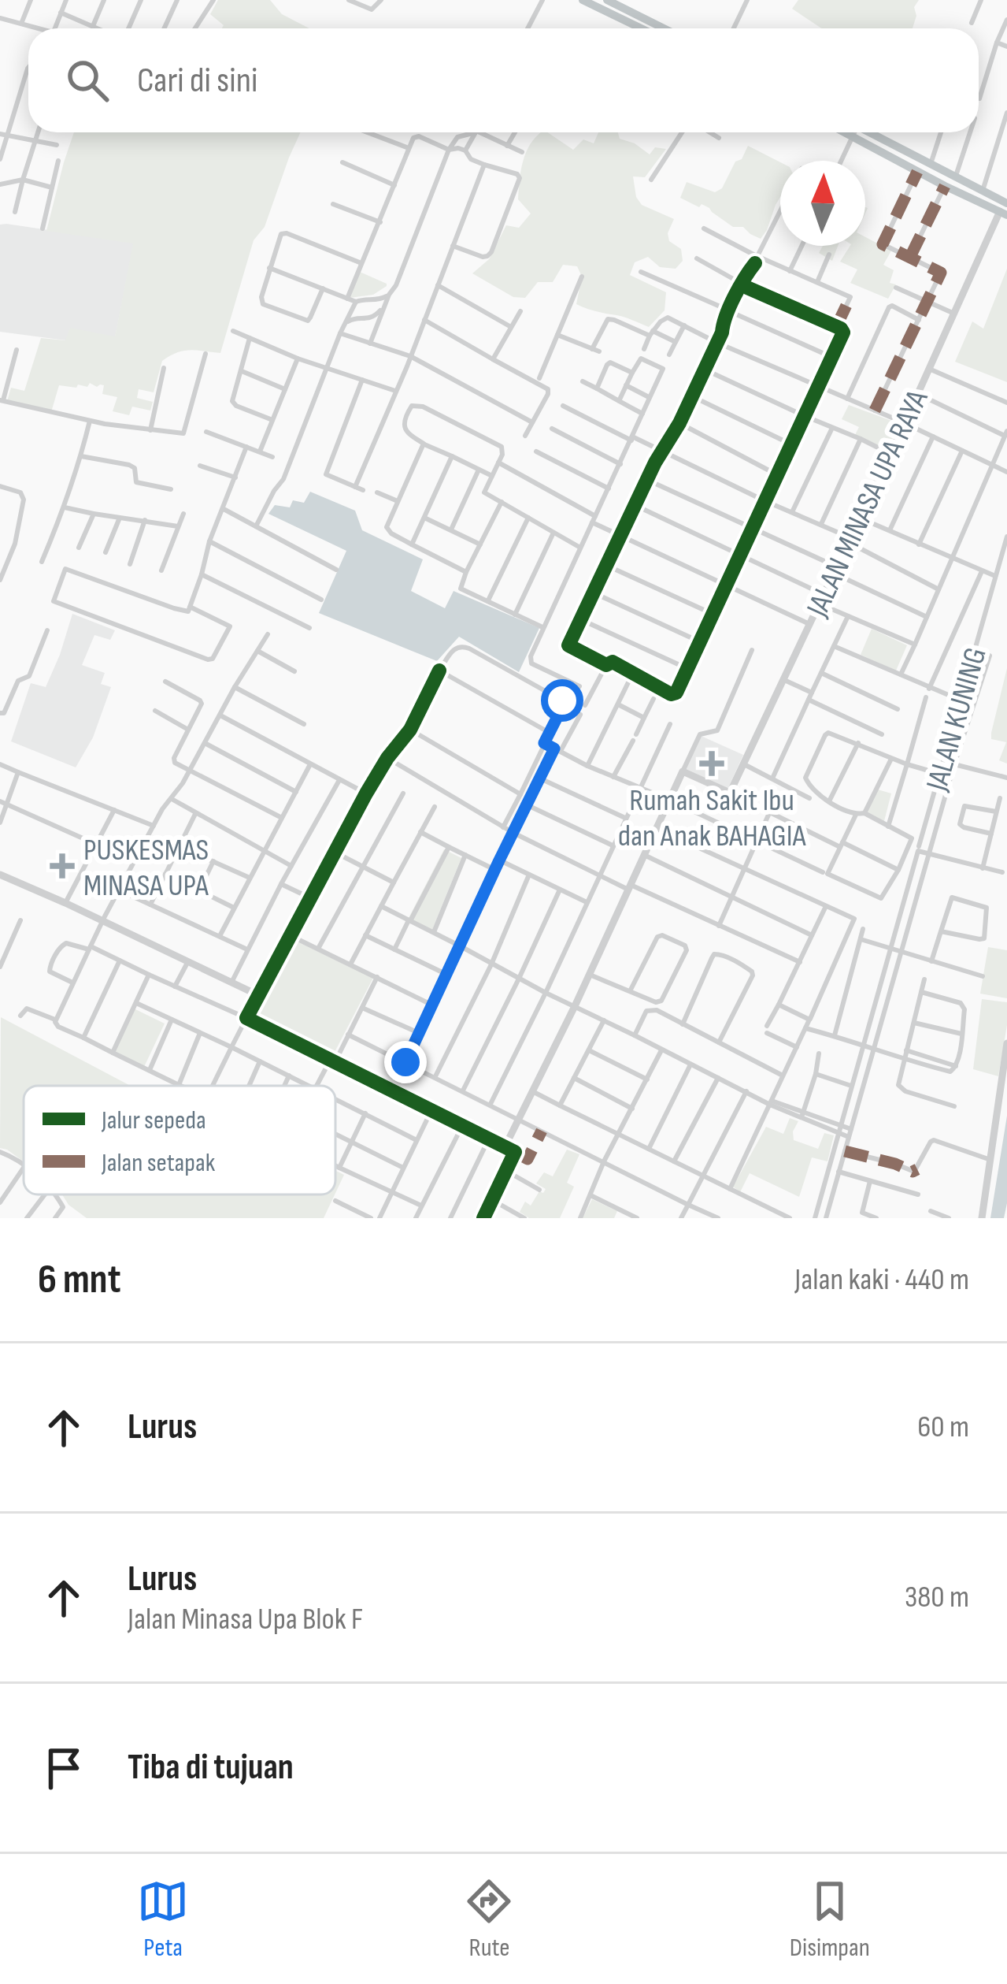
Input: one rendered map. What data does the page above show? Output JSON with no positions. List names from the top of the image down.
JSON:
{
  "streets": {
    "street": ["JALAN MINASA UPA RAYA", "JALAN KUNING"]
  },
  "places": {
    "health": ["Rumah Sakit Ibu dan Anak BAHAGIA", "PUSKESMAS MINASA UPA"]
  },
  "legend": ["Jalur sepeda", "Jalan setapak"],
  "north": "top",
  "page": {
    "search": "Cari di sini",
    "heading": ["6 mnt", "Jalan kaki · 440 m"],
    "list": [
      ["Lurus", "60 m"],
      ["Lurus", "Jalan Minasa Upa Blok F", "380 m"],
      "Tiba di tujuan"
    ],
    "nav": ["Peta", "Rute", "Disimpan"]
  }
}
